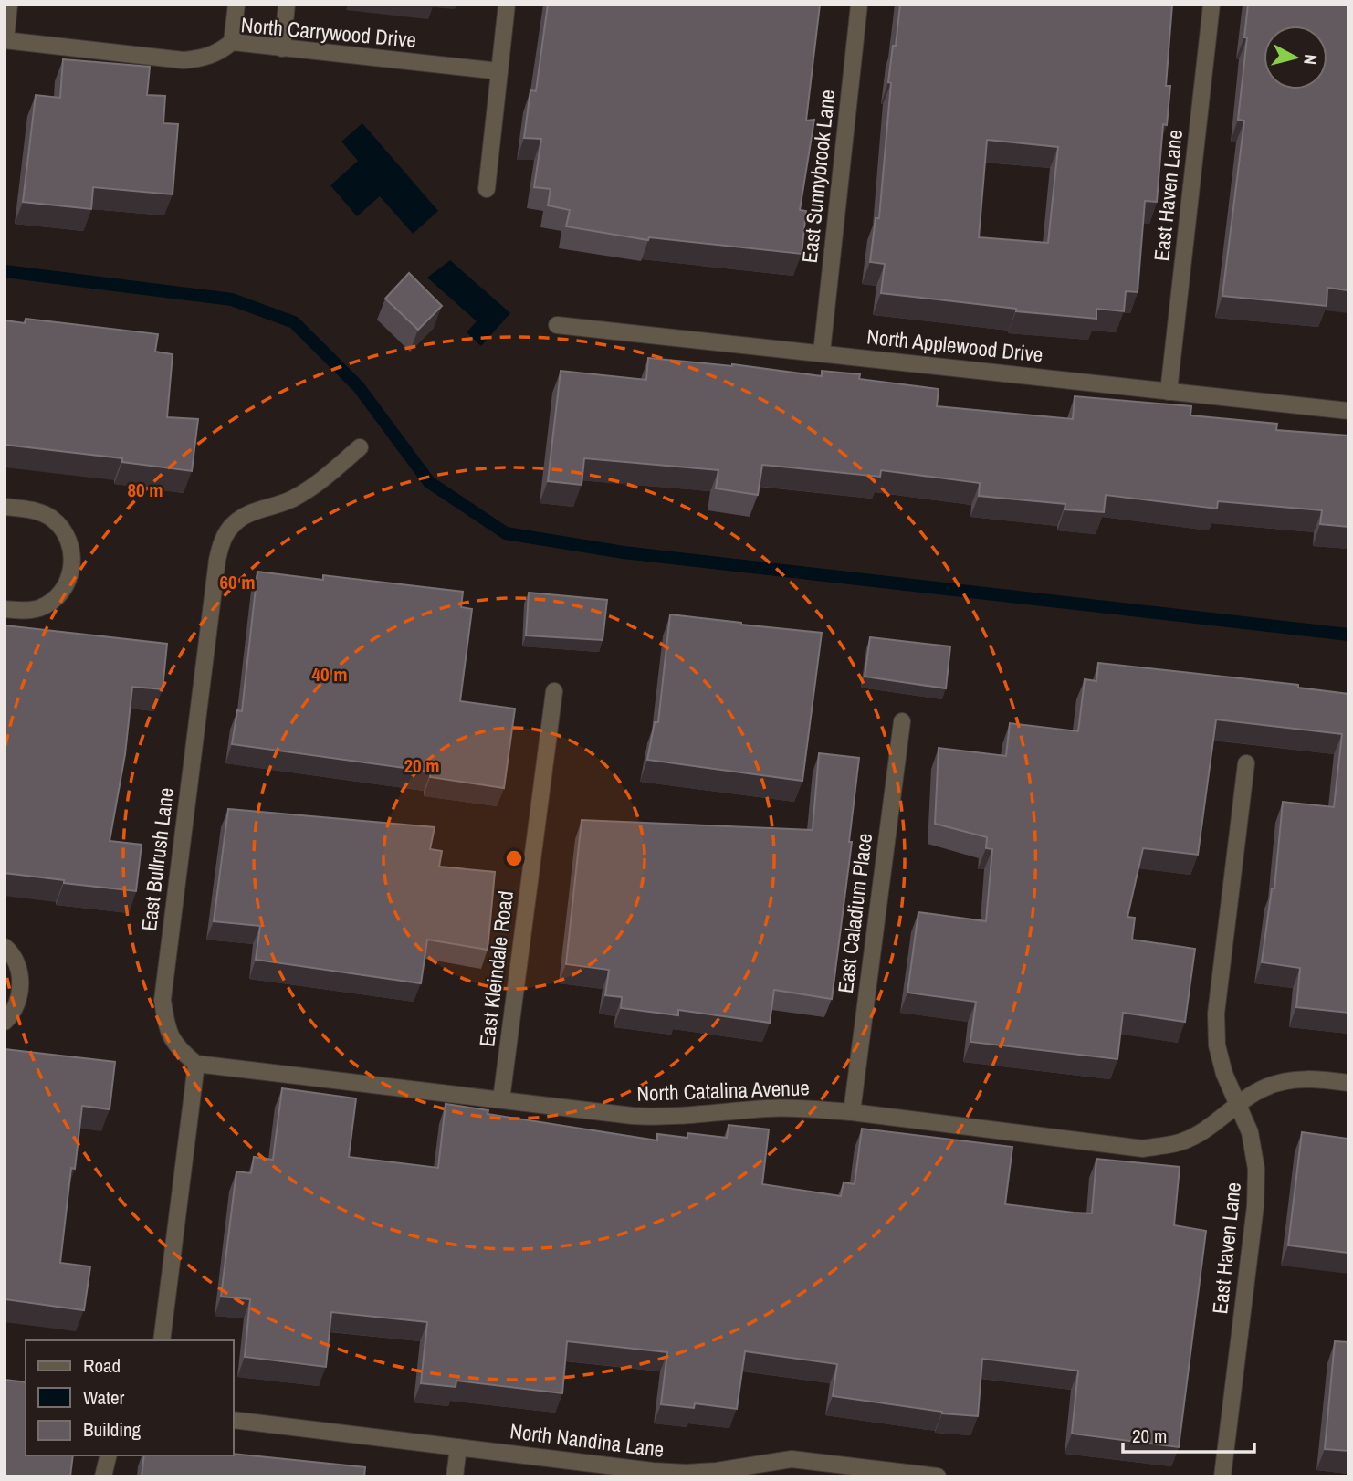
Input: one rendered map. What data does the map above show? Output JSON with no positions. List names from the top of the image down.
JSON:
{
  "streets": {
    "street": [
      "North Carrywood Drive",
      "East Sunnybrook Lane",
      "East Haven Lane",
      "North Applewood Drive",
      "East Bullrush Lane",
      "East Caladium Place",
      "East Kleindale Road",
      "North Catalina Avenue",
      "North Nandina Lane"
    ]
  },
  "crossings": [
    ["East Sunnybrook Lane", "North Applewood Drive"],
    ["East Haven Lane", "North Applewood Drive"],
    ["East Haven Lane", "North Catalina Avenue"],
    ["East Bullrush Lane", "North Catalina Avenue"],
    ["East Caladium Place", "North Catalina Avenue"],
    ["East Kleindale Road", "North Catalina Avenue"]
  ],
  "legend": ["Road", "Water", "Building"],
  "scale_bar": "20 m",
  "north": "right",
  "rings": [
    "80 m",
    "60 m",
    "40 m",
    "20 m"
  ]
}
